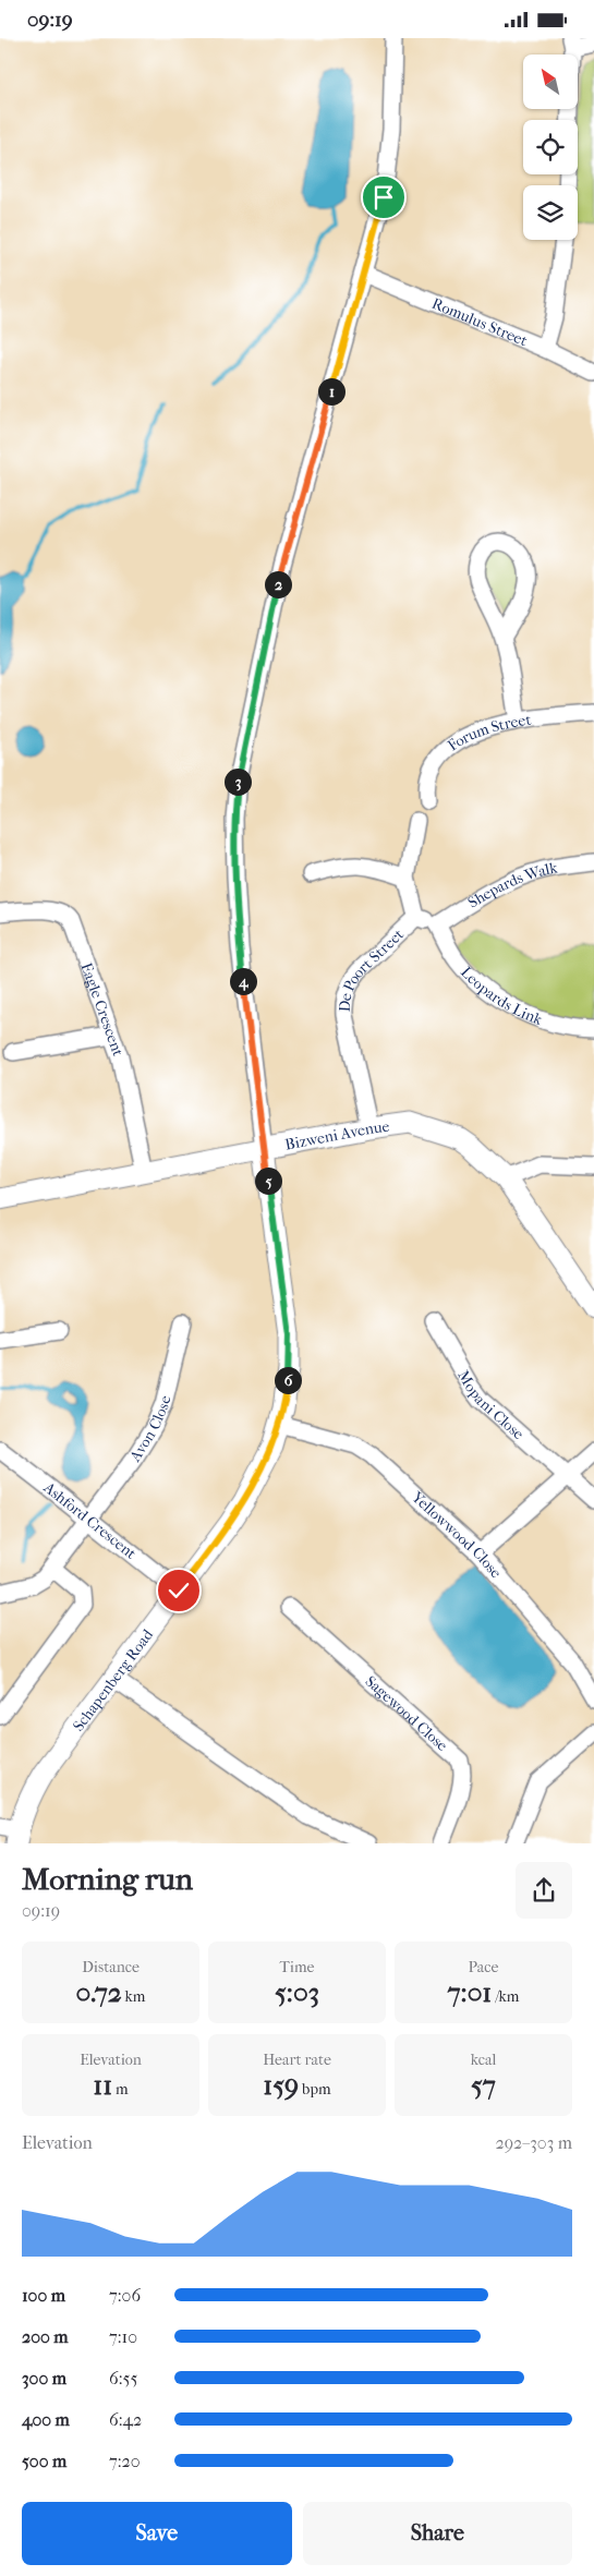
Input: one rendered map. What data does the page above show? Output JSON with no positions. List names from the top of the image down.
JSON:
{
  "streets": {
    "street": [
      "Romulus Street",
      "Forum Street",
      "Shepards Walk",
      "De Poort Street",
      "Leopards Link",
      "Eagle Crescent",
      "Bizweni Avenue",
      "Mopani Close",
      "Avon Close",
      "Ashford Crescent",
      "Yellowwood Close",
      "Schapenberg Road",
      "Sagewood Close"
    ]
  },
  "crossings": [
    ["Shepards Walk", "De Poort Street"],
    ["Shepards Walk", "Leopards Link"],
    ["De Poort Street", "Leopards Link"],
    ["De Poort Street", "Bizweni Avenue"],
    ["Eagle Crescent", "Bizweni Avenue"],
    ["Bizweni Avenue", "Schapenberg Road"],
    ["Avon Close", "Ashford Crescent"],
    ["Ashford Crescent", "Schapenberg Road"],
    ["Yellowwood Close", "Schapenberg Road"]
  ],
  "north": "top left",
  "page": {
    "status": "09:19",
    "pins": [
      "1",
      "2",
      "3",
      "4",
      "5",
      "6"
    ],
    "heading": ["Morning run", "09:19"],
    "stats": [
      ["Distance", "0.72 km"],
      ["Time", "5:03"],
      ["Pace", "7:01 /km"],
      ["Elevation", "11 m"],
      ["Heart rate", "159 bpm"],
      ["kcal", "57"]
    ],
    "chart": ["Elevation", "292–303 m"],
    "list": [
      {
        "name": "100 m",
        "note": "7:06"
      },
      {
        "name": "200 m",
        "note": "7:10"
      },
      {
        "name": "300 m",
        "note": "6:55"
      },
      {
        "name": "400 m",
        "note": "6:42"
      },
      {
        "name": "500 m",
        "note": "7:20"
      }
    ],
    "buttons": ["Save", "Share"]
  }
}
